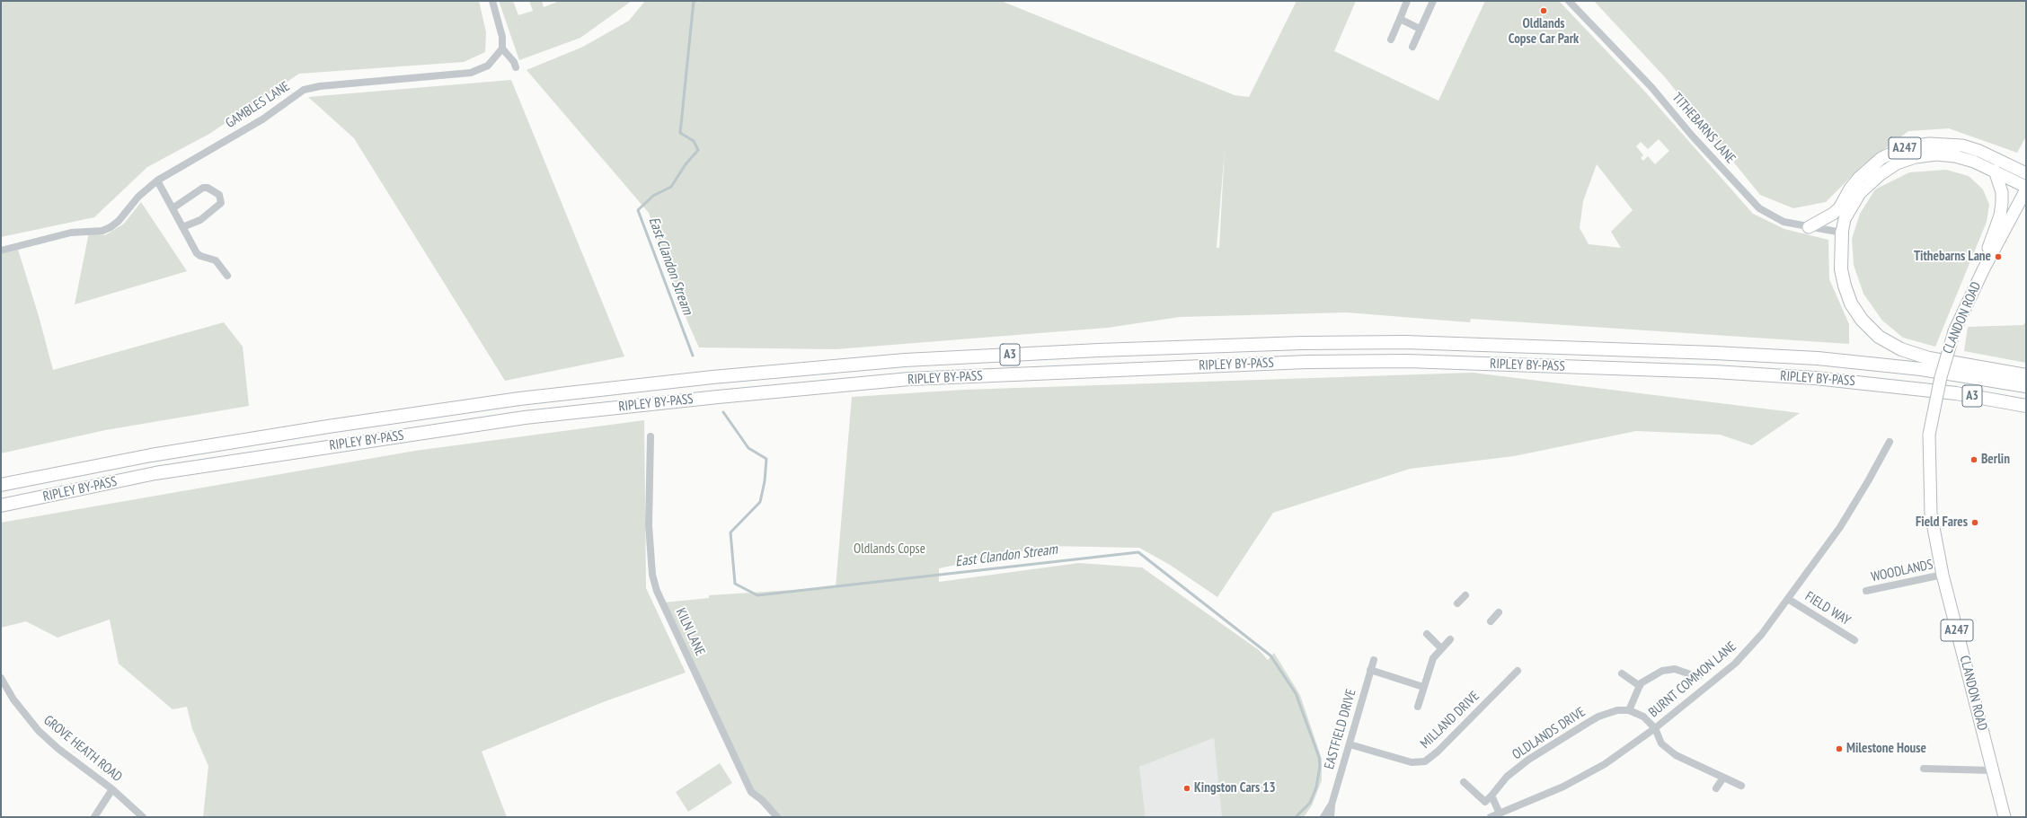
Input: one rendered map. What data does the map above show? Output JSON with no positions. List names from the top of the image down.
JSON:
{
  "streets": {
    "highway": ["A3", "RIPLEY BY-PASS"],
    "main road": ["A247", "CLANDON ROAD"],
    "street": [
      "GAMBLES LANE",
      "TITHEBARNS LANE",
      "WOODLANDS",
      "FIELD WAY",
      "KILN LANE",
      "BURNT COMMON LANE",
      "MILLAND DRIVE",
      "EASTFIELD DRIVE",
      "OLDLANDS DRIVE",
      "GROVE HEATH ROAD"
    ]
  },
  "crossings": [
    ["TITHEBARNS LANE", "A247"],
    ["CLANDON ROAD", "WOODLANDS"],
    ["FIELD WAY", "BURNT COMMON LANE"],
    ["MILLAND DRIVE", "EASTFIELD DRIVE"]
  ],
  "water": ["East Clandon Stream"],
  "parks": ["Oldlands Copse"],
  "places": [
    "Oldlands Copse Car Park",
    "Tithebarns Lane",
    "Berlin",
    "Field Fares",
    "Milestone House",
    "Kingston Cars 13"
  ]
}
